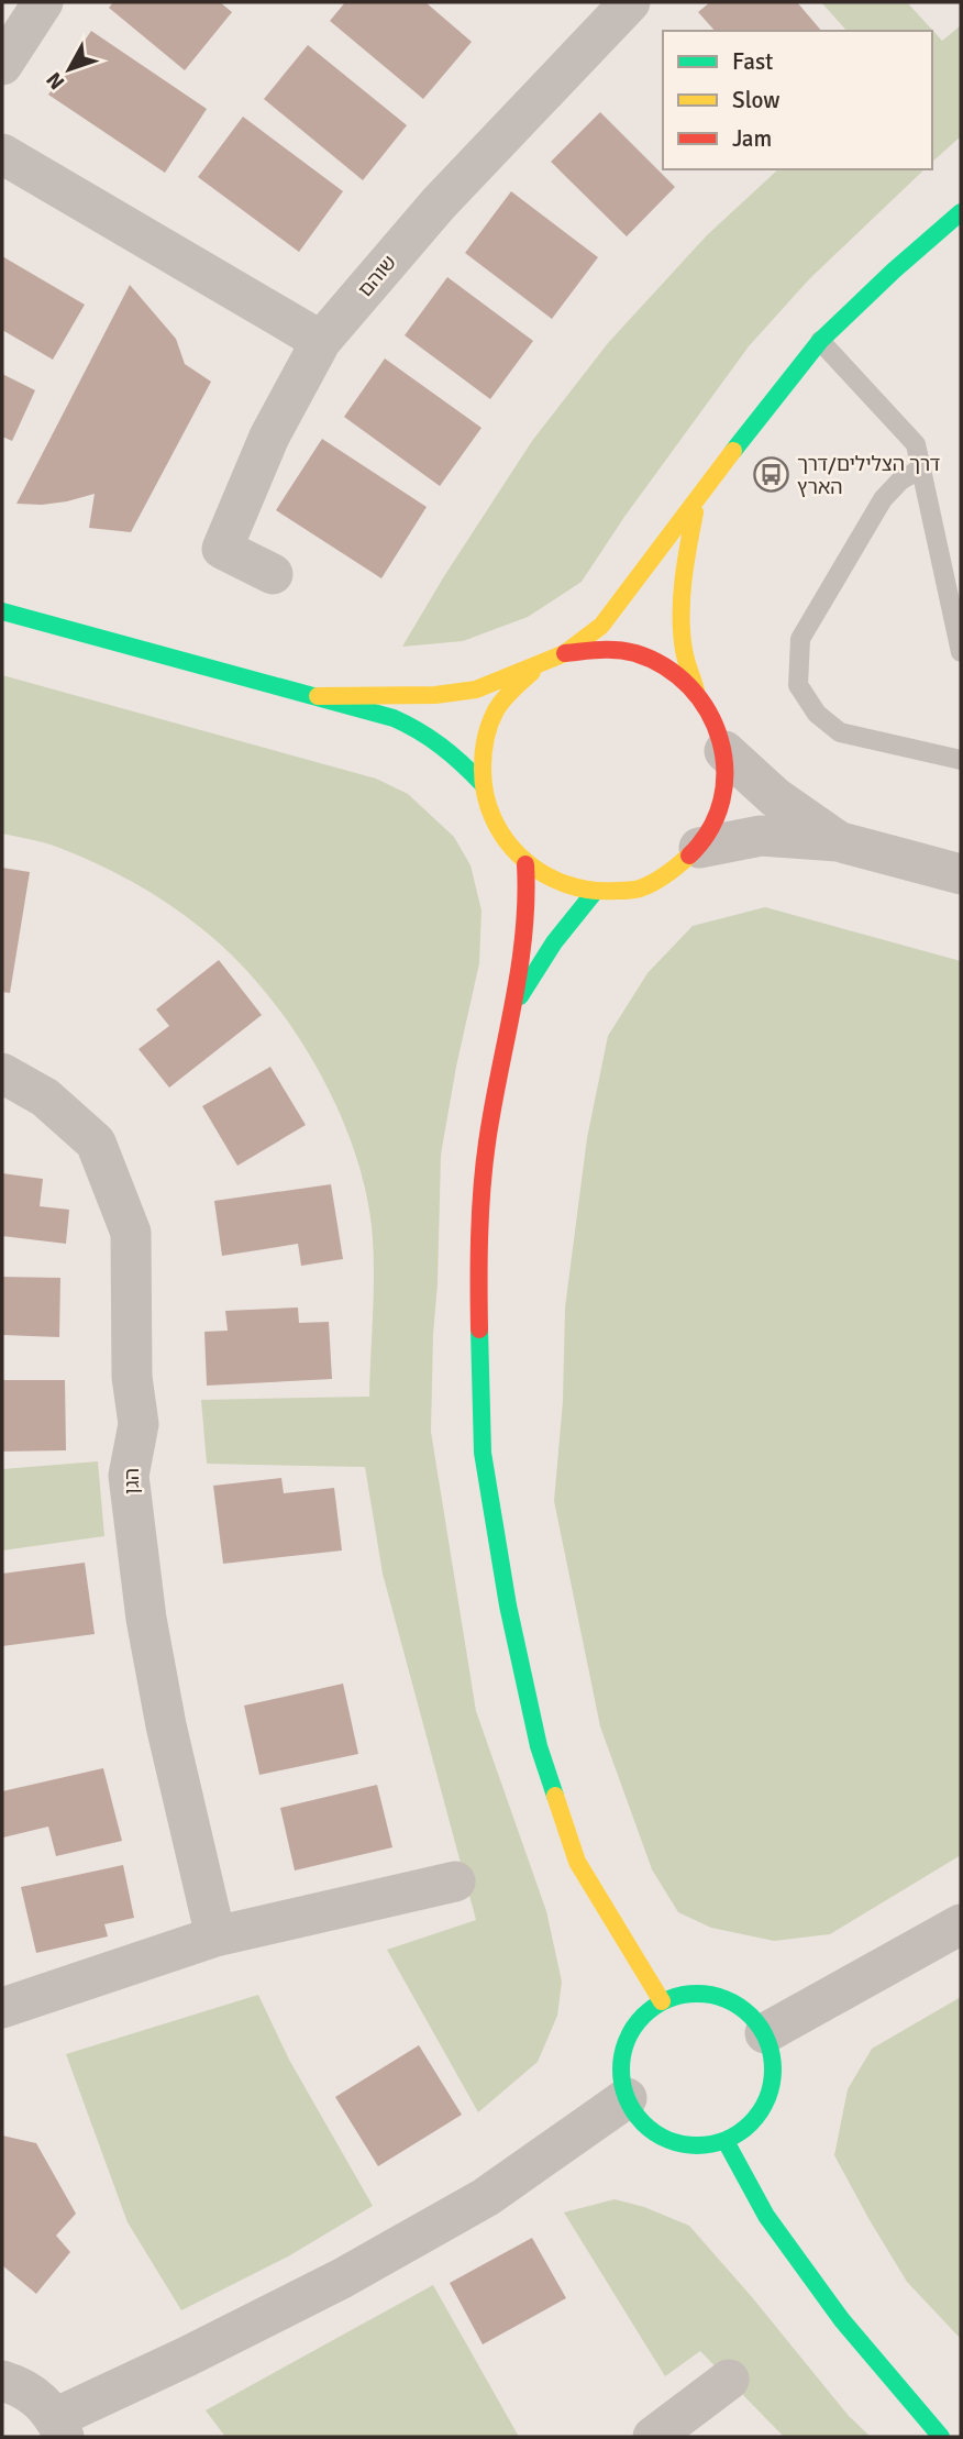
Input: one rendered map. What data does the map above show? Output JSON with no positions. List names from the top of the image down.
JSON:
{
  "streets": {
    "street": ["שוהם", "הגן"]
  },
  "places": {
    "bus stop": ["דרך הצלילים/דרך הארץ"]
  },
  "legend": ["Fast", "Slow", "Jam"],
  "north": "bottom left"
}
